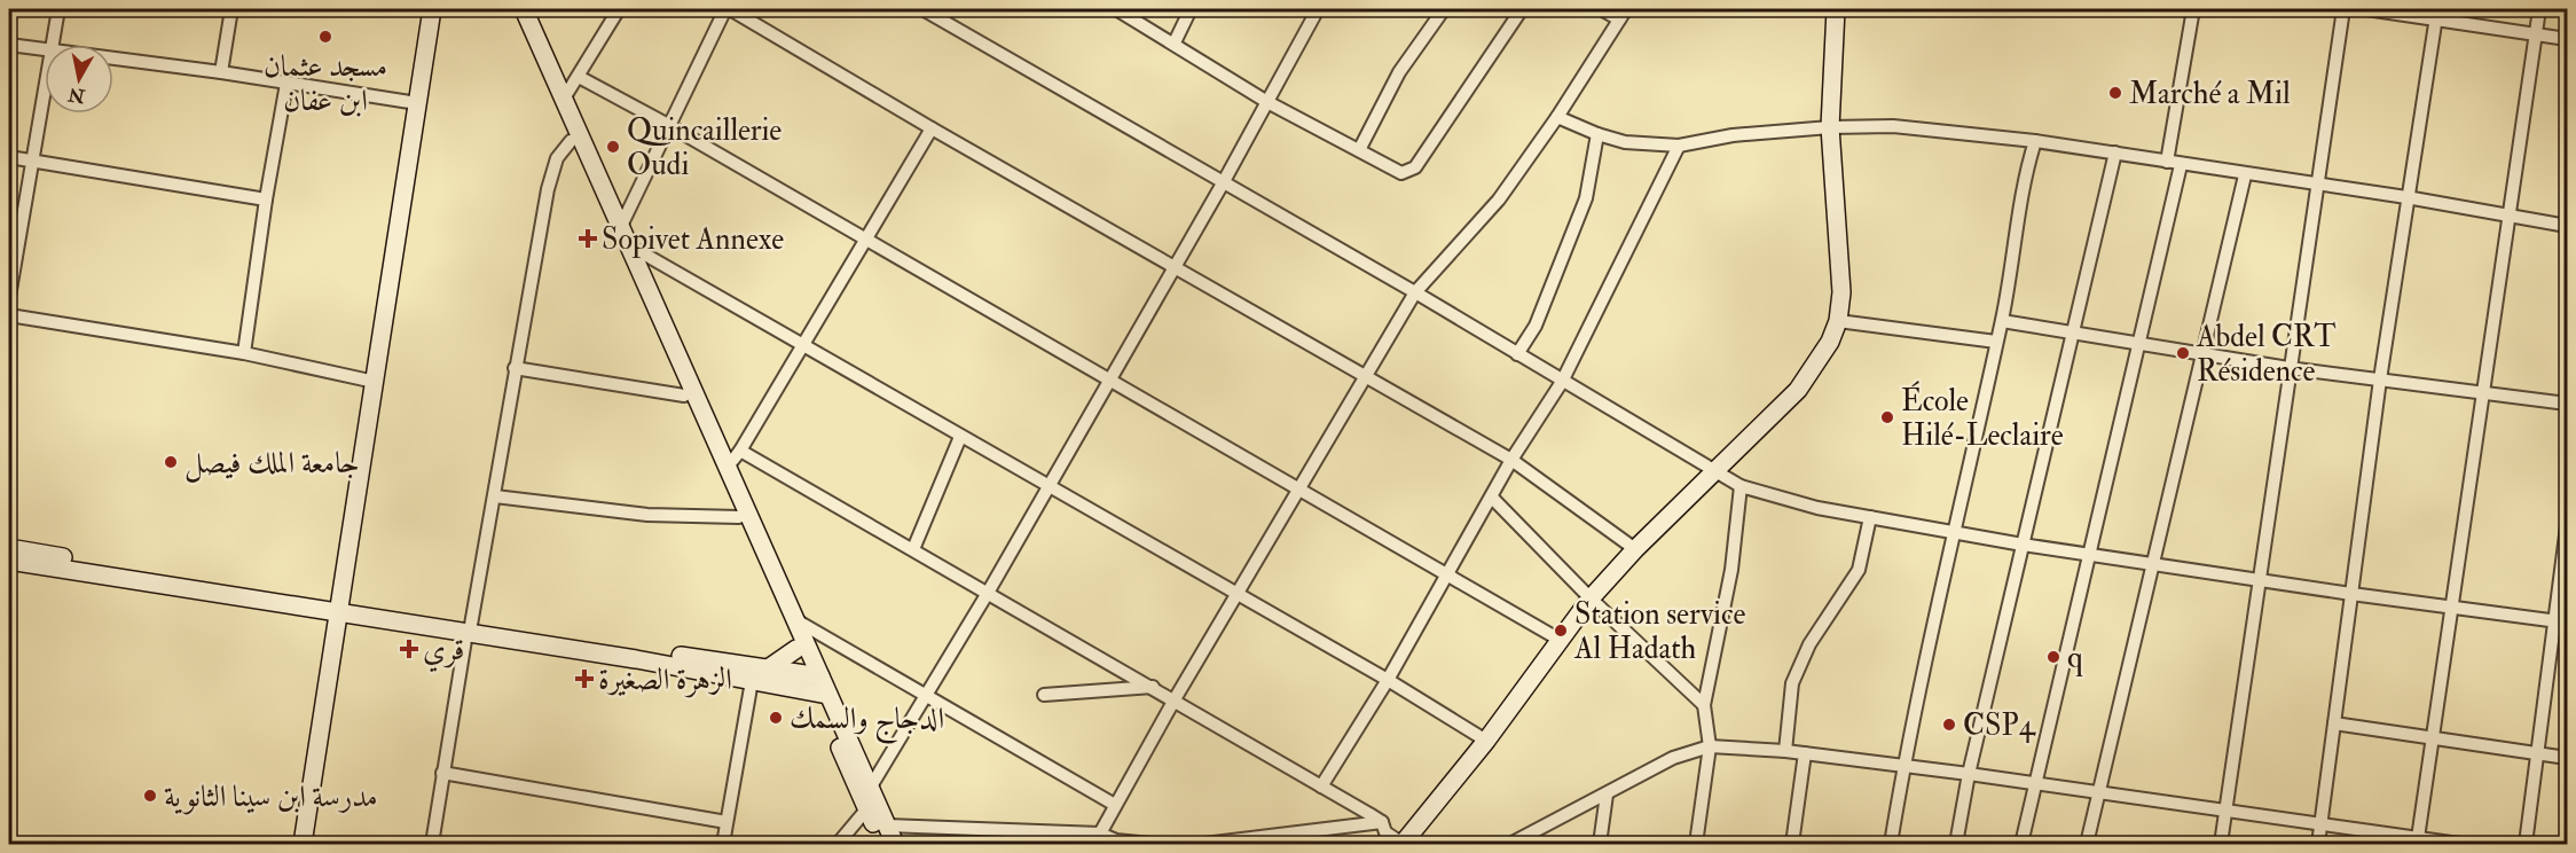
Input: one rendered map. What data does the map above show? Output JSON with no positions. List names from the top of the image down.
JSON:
{
  "places": {
    "other": [
      "مسجد عثمان ابن عفان",
      "Marché a Mil",
      "Quincaillerie Oudi",
      "Abdel CRT Résidence",
      "École Hilé-Leclaire",
      "جامعة الملك فيصل",
      "Station service Al Hadath",
      "q",
      "الدجاج والسمك",
      "CSP4",
      "مدرسة ابن سينا الثانوية"
    ],
    "health": ["Sopivet Annexe", "قري", "الزهرة الصغيرة"]
  },
  "north": "bottom"
}
